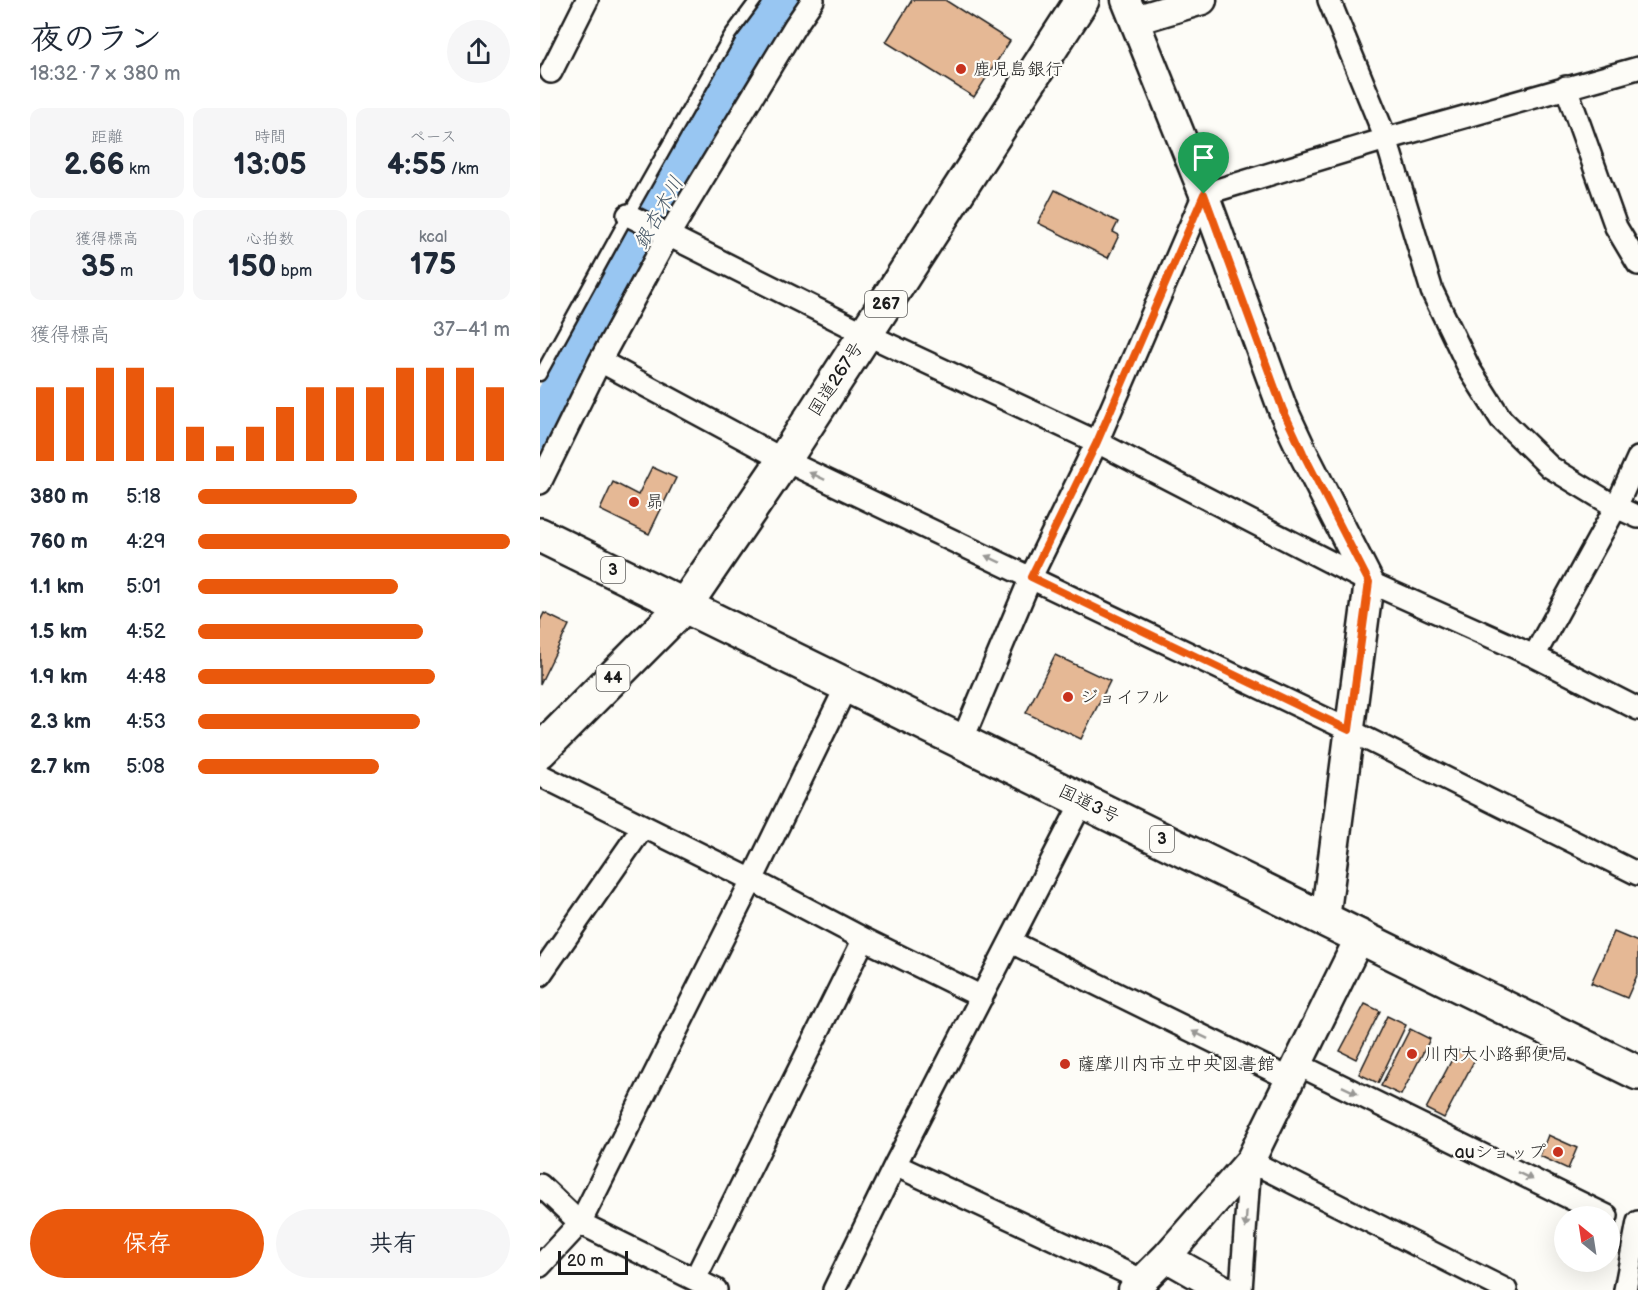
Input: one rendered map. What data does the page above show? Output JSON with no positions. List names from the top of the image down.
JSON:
{
  "streets": {
    "main road": [
      "267",
      "国道267号",
      "3",
      "44",
      "国道3号"
    ]
  },
  "crossings": [
    ["国道267号", "44"],
    ["国道267号", "国道3号"],
    ["44", "国道3号"]
  ],
  "water": ["銀杏木川"],
  "places": [
    "鹿児島銀行",
    "昴",
    "ジョイフル",
    "川内大小路郵便局",
    "薩摩川内市立中央図書館",
    "auショップ"
  ],
  "scale_bar": "20 m",
  "north": "top left",
  "page": {
    "heading": ["夜のラン", "18:32 · 7 × 380 m"],
    "stats": [
      ["距離", "2.66 km"],
      ["時間", "13:05"],
      ["ペース", "4:55 /km"],
      ["獲得標高", "35 m"],
      ["心拍数", "150 bpm"],
      ["kcal", "175"]
    ],
    "chart": ["獲得標高", "37–41 m"],
    "list": [
      {
        "name": "380 m",
        "note": "5:18"
      },
      {
        "name": "760 m",
        "note": "4:29"
      },
      {
        "name": "1.1 km",
        "note": "5:01"
      },
      {
        "name": "1.5 km",
        "note": "4:52"
      },
      {
        "name": "1.9 km",
        "note": "4:48"
      },
      {
        "name": "2.3 km",
        "note": "4:53"
      },
      {
        "name": "2.7 km",
        "note": "5:08"
      }
    ],
    "buttons": ["保存", "共有"],
    "scale": "20 m"
  }
}
